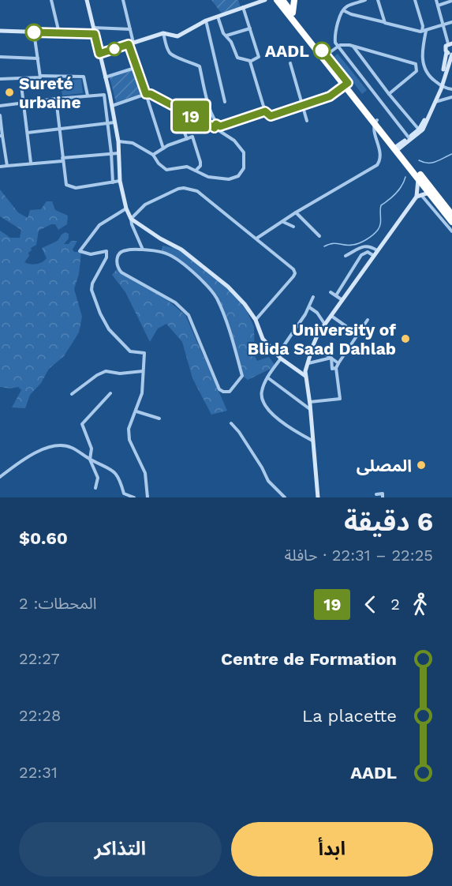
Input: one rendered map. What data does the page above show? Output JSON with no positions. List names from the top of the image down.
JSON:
{
  "places": [
    "AADL",
    "Sureté urbaine",
    "University of Blida Saad Dahlab",
    "المصلى"
  ],
  "lines": ["bus line 19"],
  "page": {
    "on_map": "19",
    "heading": ["6 دقيقة", "22:25 – 22:31 · حافلة", "$0.60"],
    "legs": ["2", "19", "المحطات: 2"],
    "list": [
      {
        "name": "Centre de Formation",
        "value": "22:27"
      },
      {
        "name": "La placette",
        "value": "22:28"
      },
      {
        "name": "AADL",
        "value": "22:31"
      }
    ],
    "buttons": ["ابدأ", "التذاكر"]
  }
}
